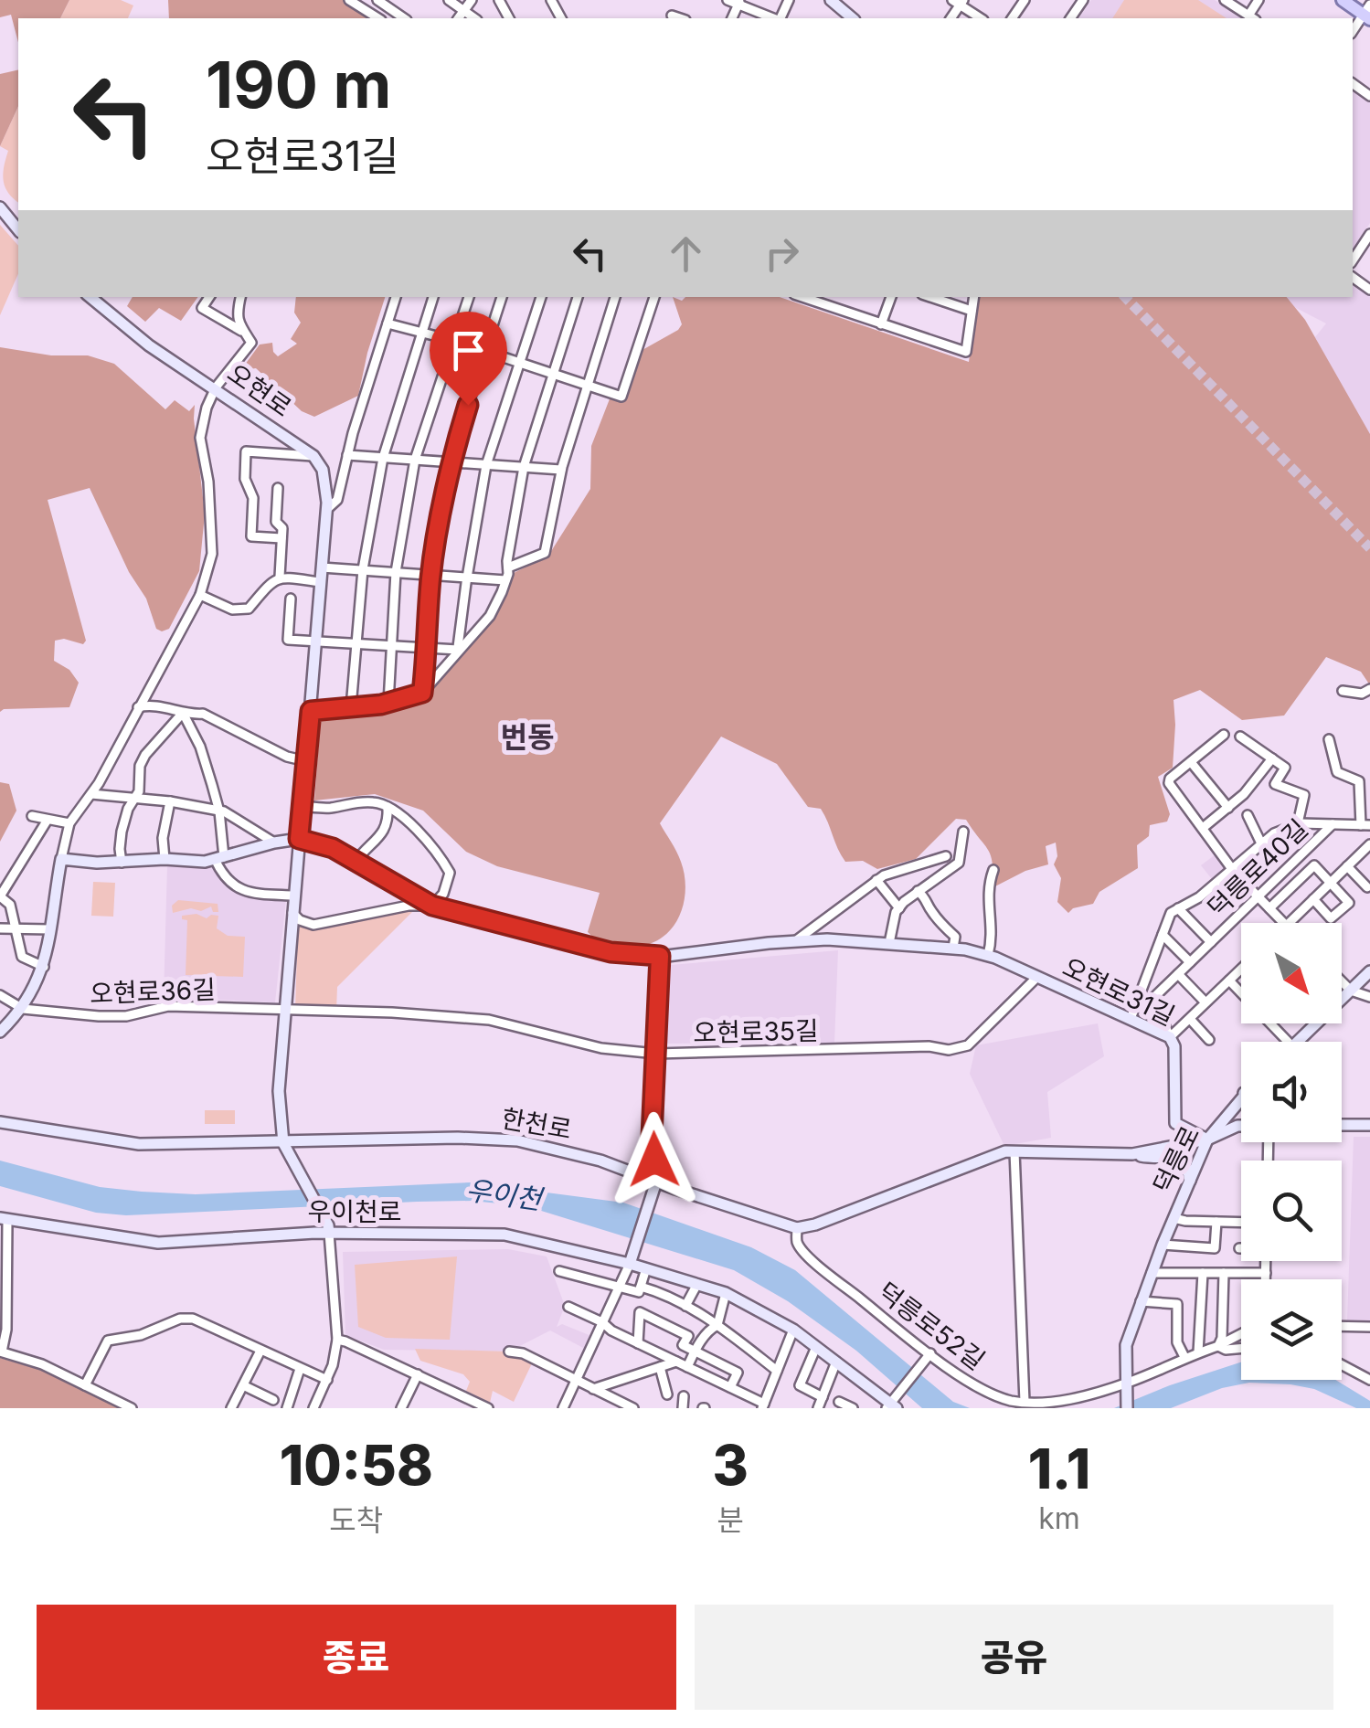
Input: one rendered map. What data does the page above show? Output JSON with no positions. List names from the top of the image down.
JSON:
{
  "streets": {
    "street": [
      "오현로",
      "덕릉로40길",
      "오현로36길",
      "오현로31길",
      "오현로35길",
      "한천로",
      "덕릉로",
      "우이천로",
      "덕릉로52길"
    ]
  },
  "crossings": [
    ["덕릉로40길", "오현로31길"],
    ["오현로36길", "오현로35길"],
    ["오현로31길", "오현로35길"],
    ["오현로31길", "덕릉로"],
    ["한천로", "덕릉로52길"],
    ["덕릉로", "덕릉로52길"]
  ],
  "districts": ["번동"],
  "water": ["우이천"],
  "north": "bottom right",
  "page": {
    "turn": ["190 m", "오현로31길"],
    "eta": [
      "10:58",
      "도착",
      "3",
      "분",
      "1.1",
      "km"
    ],
    "buttons": ["종료", "공유"]
  }
}
